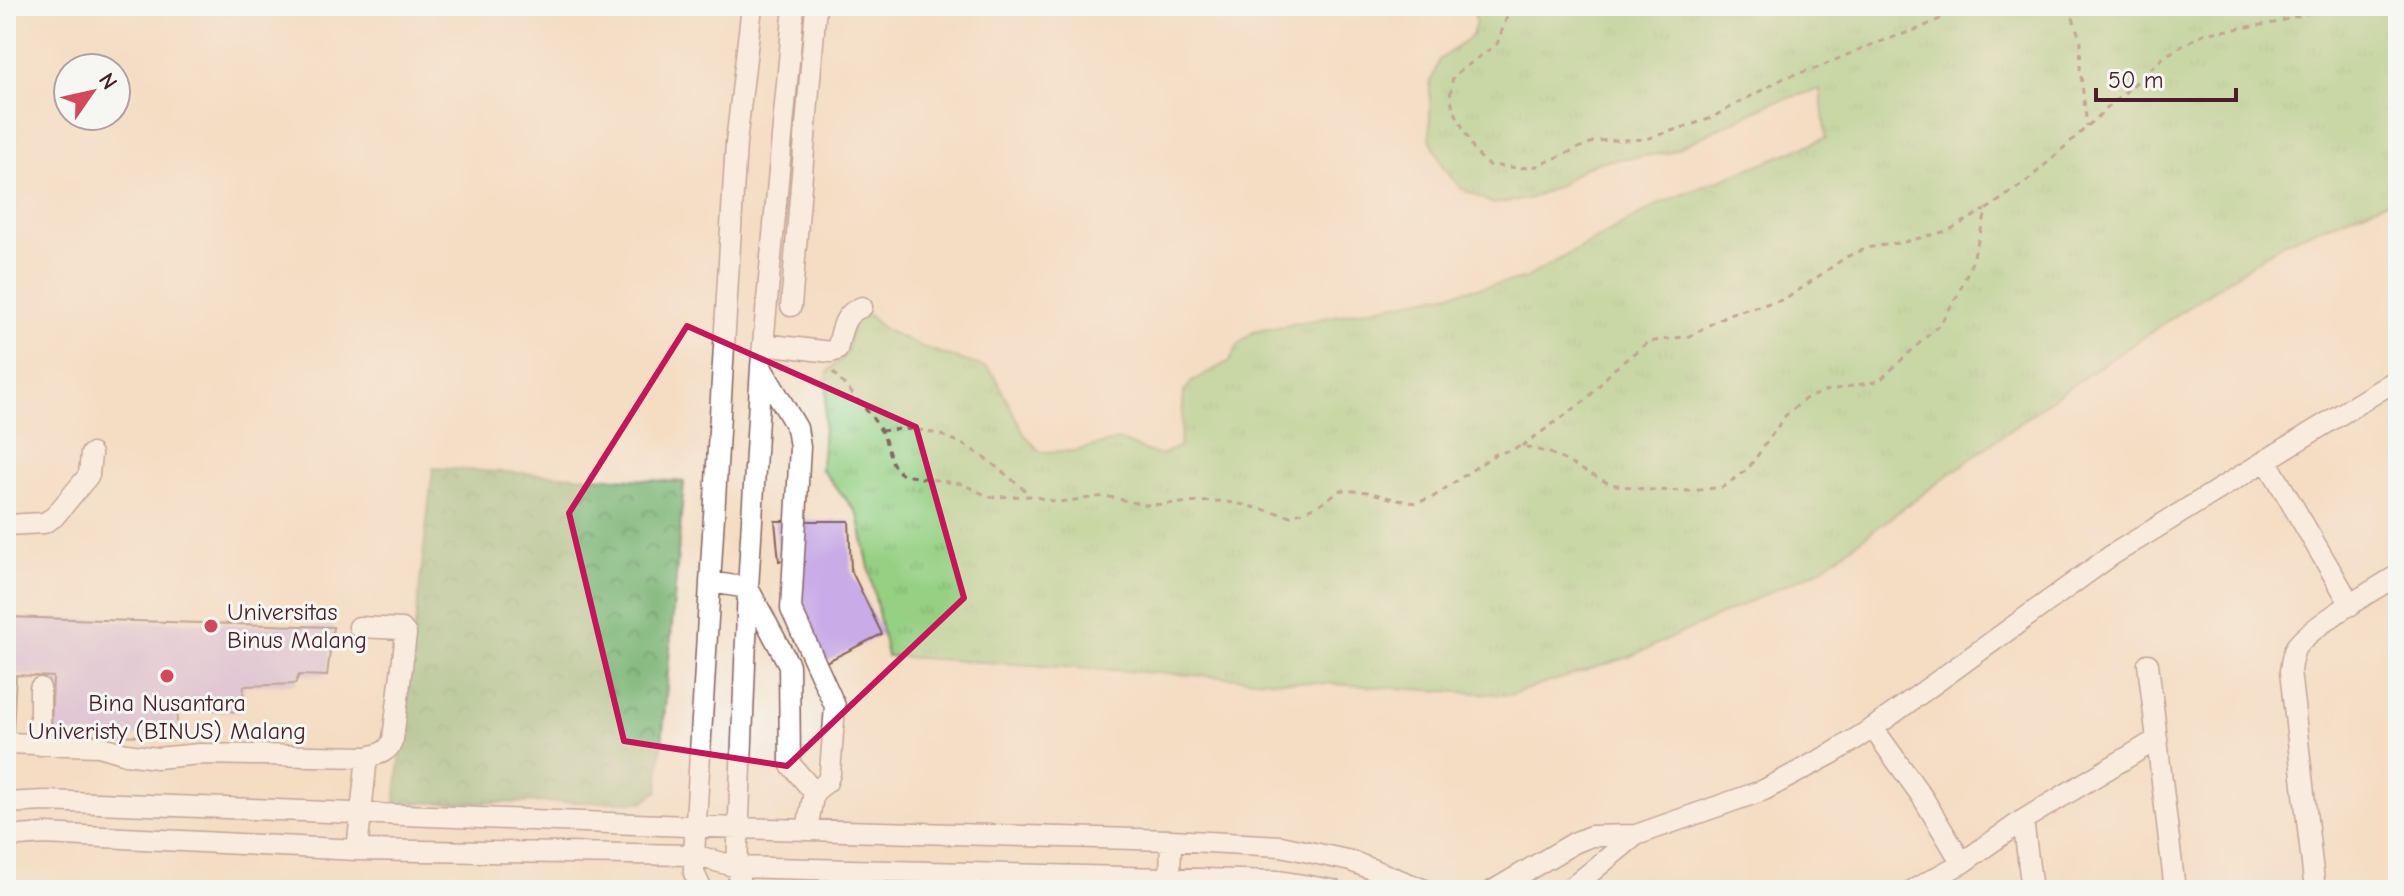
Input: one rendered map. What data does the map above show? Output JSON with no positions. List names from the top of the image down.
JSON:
{
  "places": ["Universitas Binus Malang", "Bina Nusantara Univeristy (BINUS) Malang"],
  "scale_bar": "50 m",
  "north": "top right"
}
